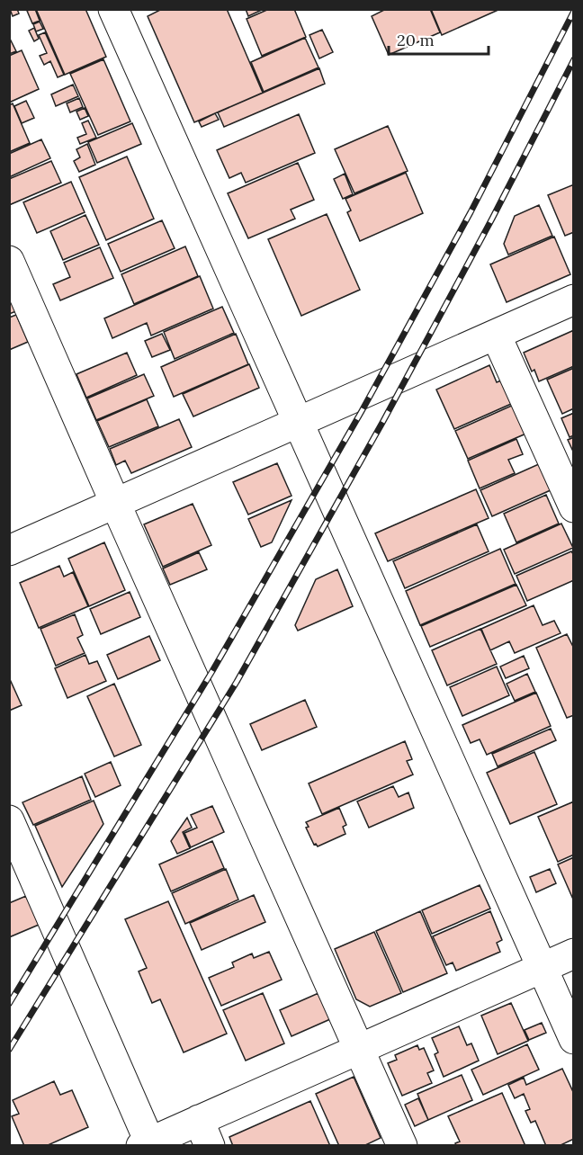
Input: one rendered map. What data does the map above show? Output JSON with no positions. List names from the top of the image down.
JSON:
{
  "scale_bar": "20 m"
}
